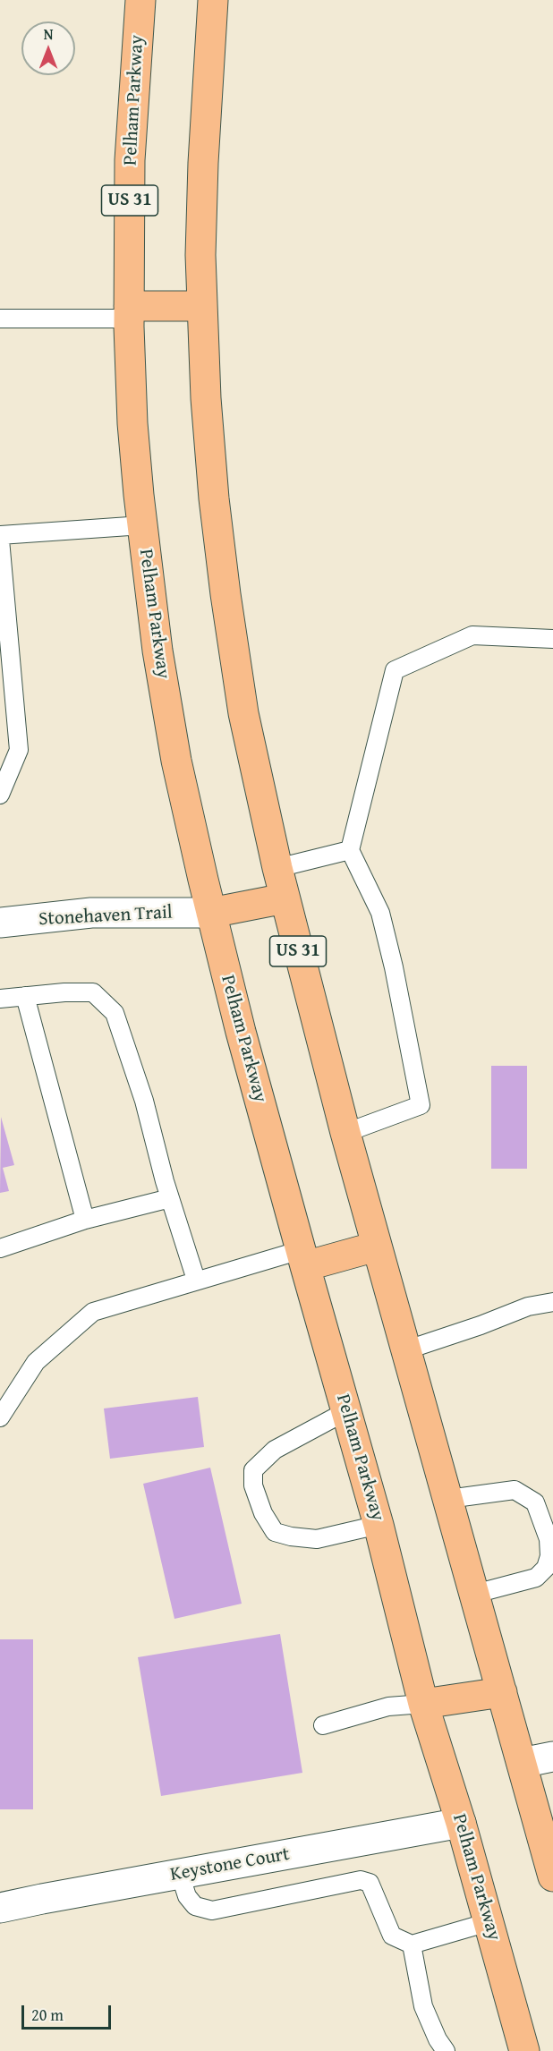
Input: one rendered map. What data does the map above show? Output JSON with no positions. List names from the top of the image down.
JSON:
{
  "streets": {
    "main road": ["Pelham Parkway", "US 31"],
    "street": ["Stonehaven Trail", "Keystone Court"]
  },
  "crossings": [
    ["Pelham Parkway", "Stonehaven Trail"],
    ["Pelham Parkway", "Keystone Court"]
  ],
  "scale_bar": "20 m",
  "north": "top"
}
